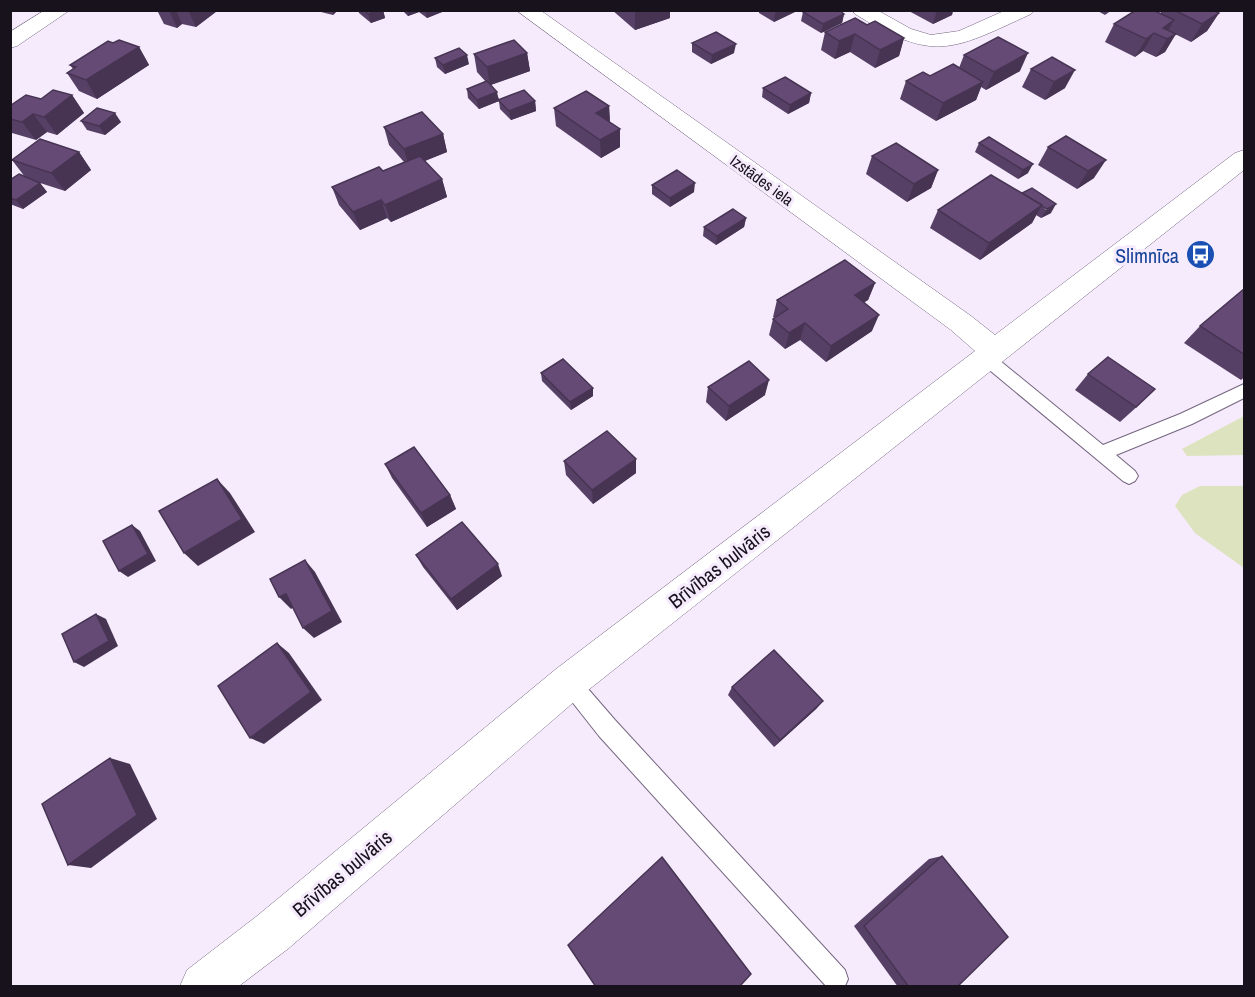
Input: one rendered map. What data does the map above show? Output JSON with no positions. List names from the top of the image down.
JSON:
{
  "streets": {
    "street": ["Izstādes iela", "Brīvības bulvāris"]
  },
  "crossings": [
    ["Izstādes iela", "Brīvības bulvāris"]
  ],
  "places": {
    "bus stop": ["Slimnīca"]
  }
}
